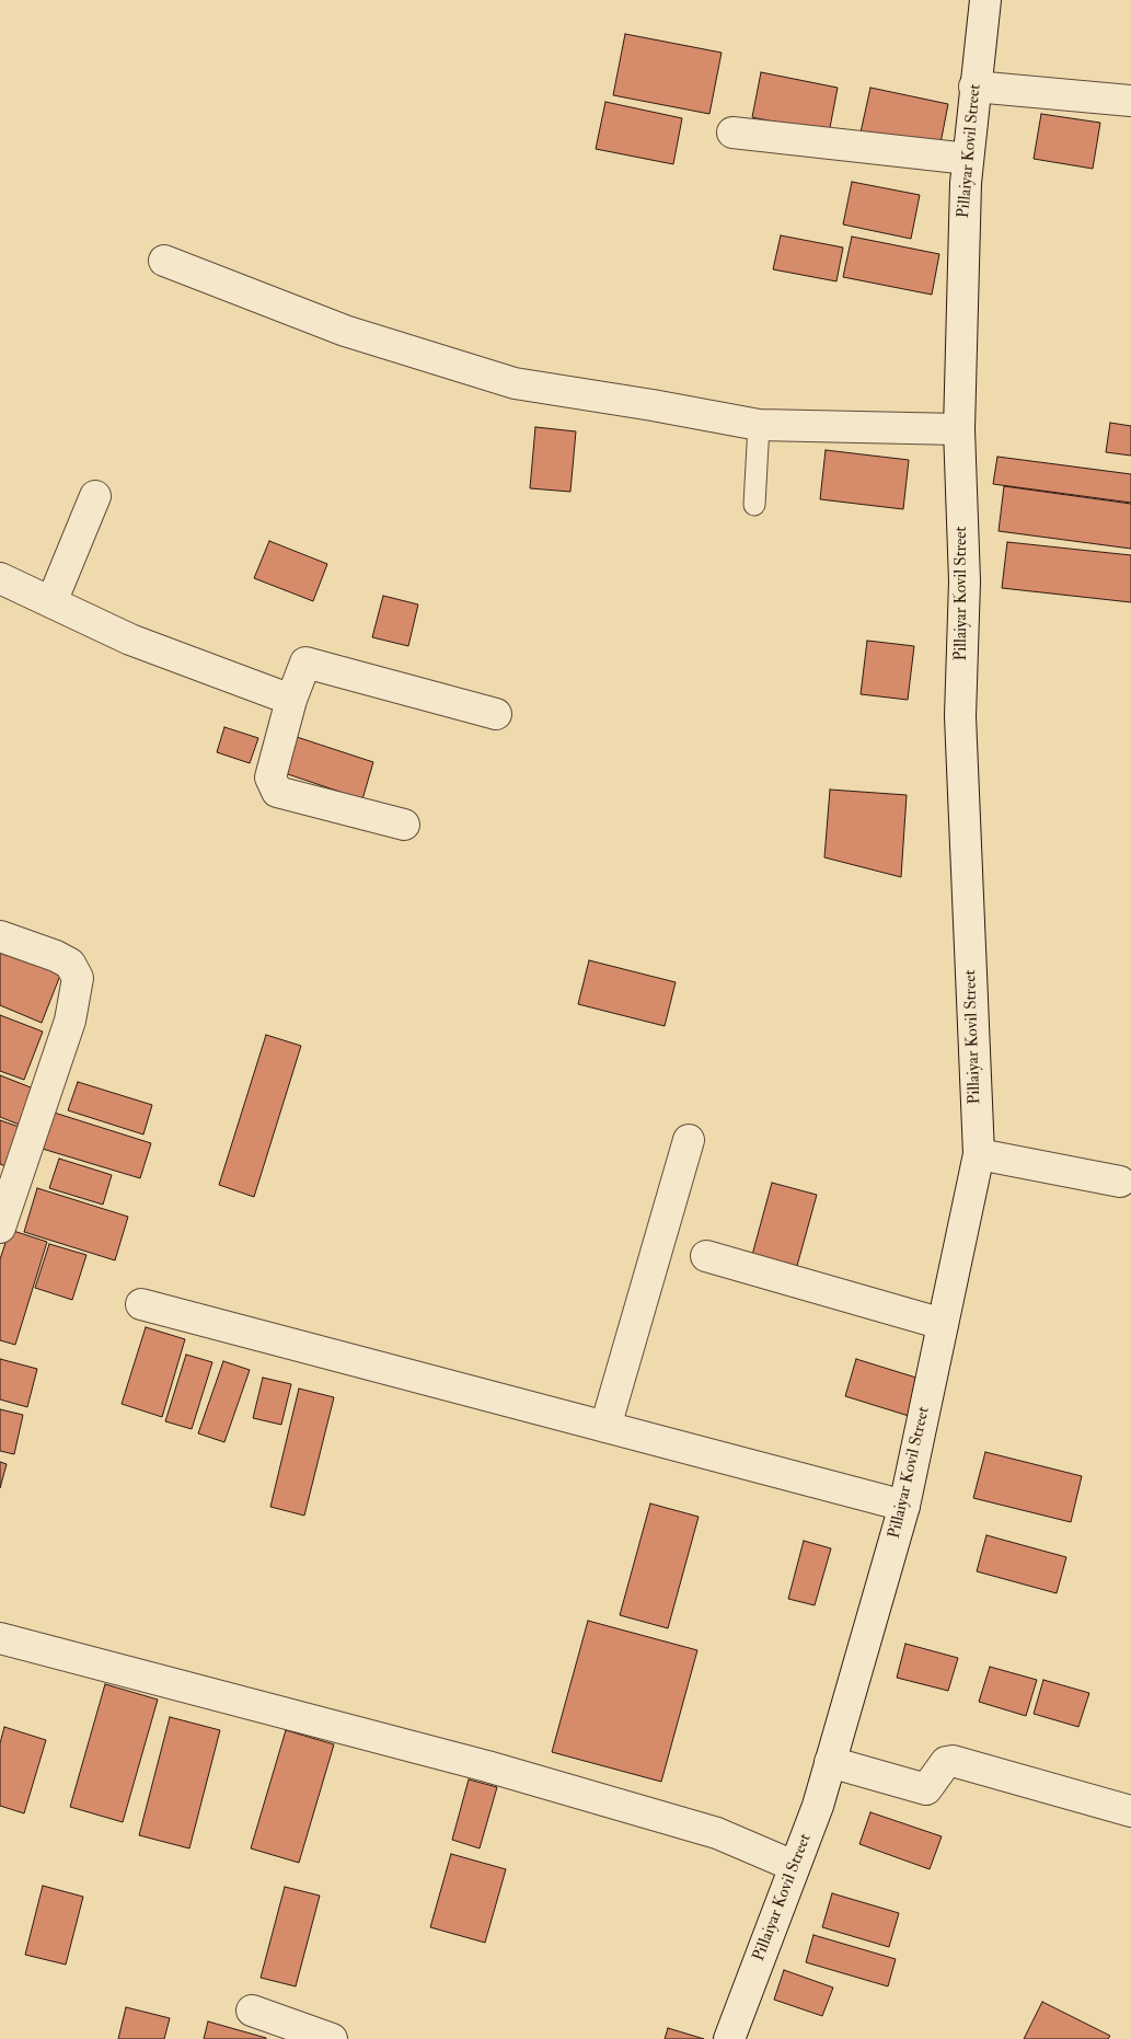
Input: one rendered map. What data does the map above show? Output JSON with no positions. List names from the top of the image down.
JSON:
{
  "streets": {
    "street": ["Pillaiyar Kovil Street"]
  }
}
